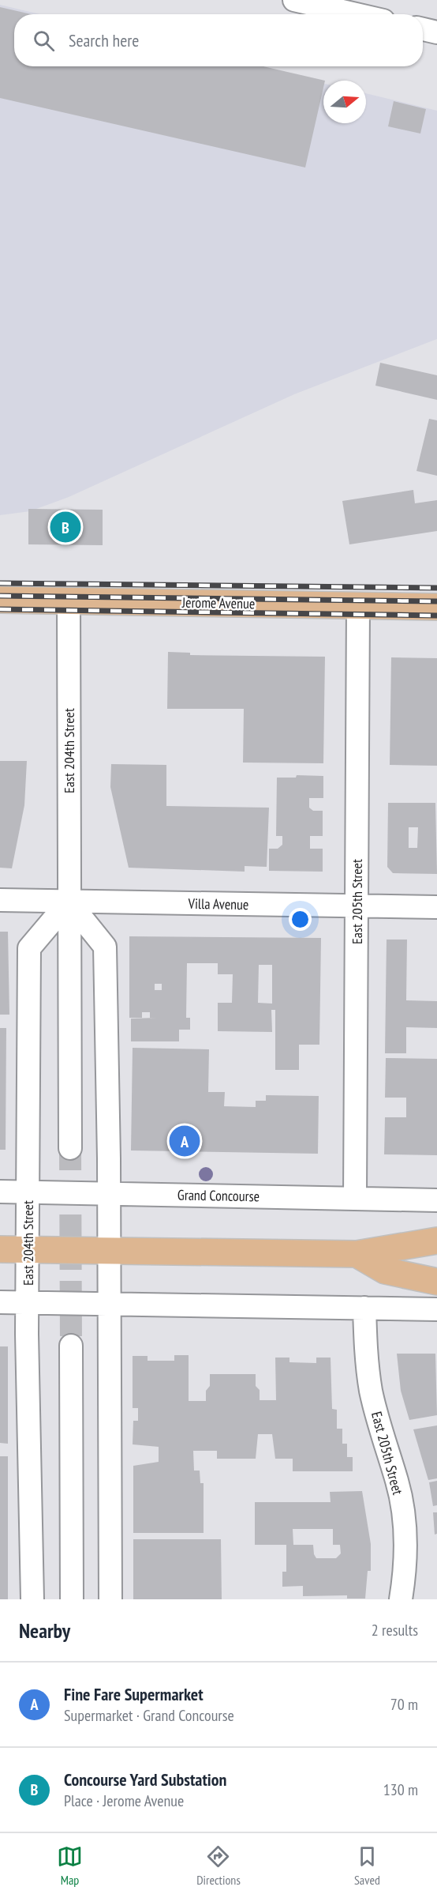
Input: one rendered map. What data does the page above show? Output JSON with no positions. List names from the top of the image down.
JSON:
{
  "streets": {
    "main road": ["Jerome Avenue"],
    "street": [
      "East 204th Street",
      "East 205th Street",
      "Villa Avenue",
      "Grand Concourse"
    ]
  },
  "crossings": [
    ["Jerome Avenue", "East 204th Street"],
    ["Jerome Avenue", "East 205th Street"],
    ["East 204th Street", "Villa Avenue"],
    ["East 204th Street", "Grand Concourse"],
    ["East 205th Street", "Villa Avenue"],
    ["East 205th Street", "Grand Concourse"]
  ],
  "north": "right",
  "page": {
    "search": "Search here",
    "pins": ["B", "A"],
    "heading": ["Nearby", "2 results"],
    "list": [
      {
        "mark": "A",
        "name": "Fine Fare Supermarket",
        "note": "Supermarket · Grand Concourse",
        "value": "70 m"
      },
      {
        "mark": "B",
        "name": "Concourse Yard Substation",
        "note": "Place · Jerome Avenue",
        "value": "130 m"
      }
    ],
    "nav": ["Map", "Directions", "Saved"]
  }
}
